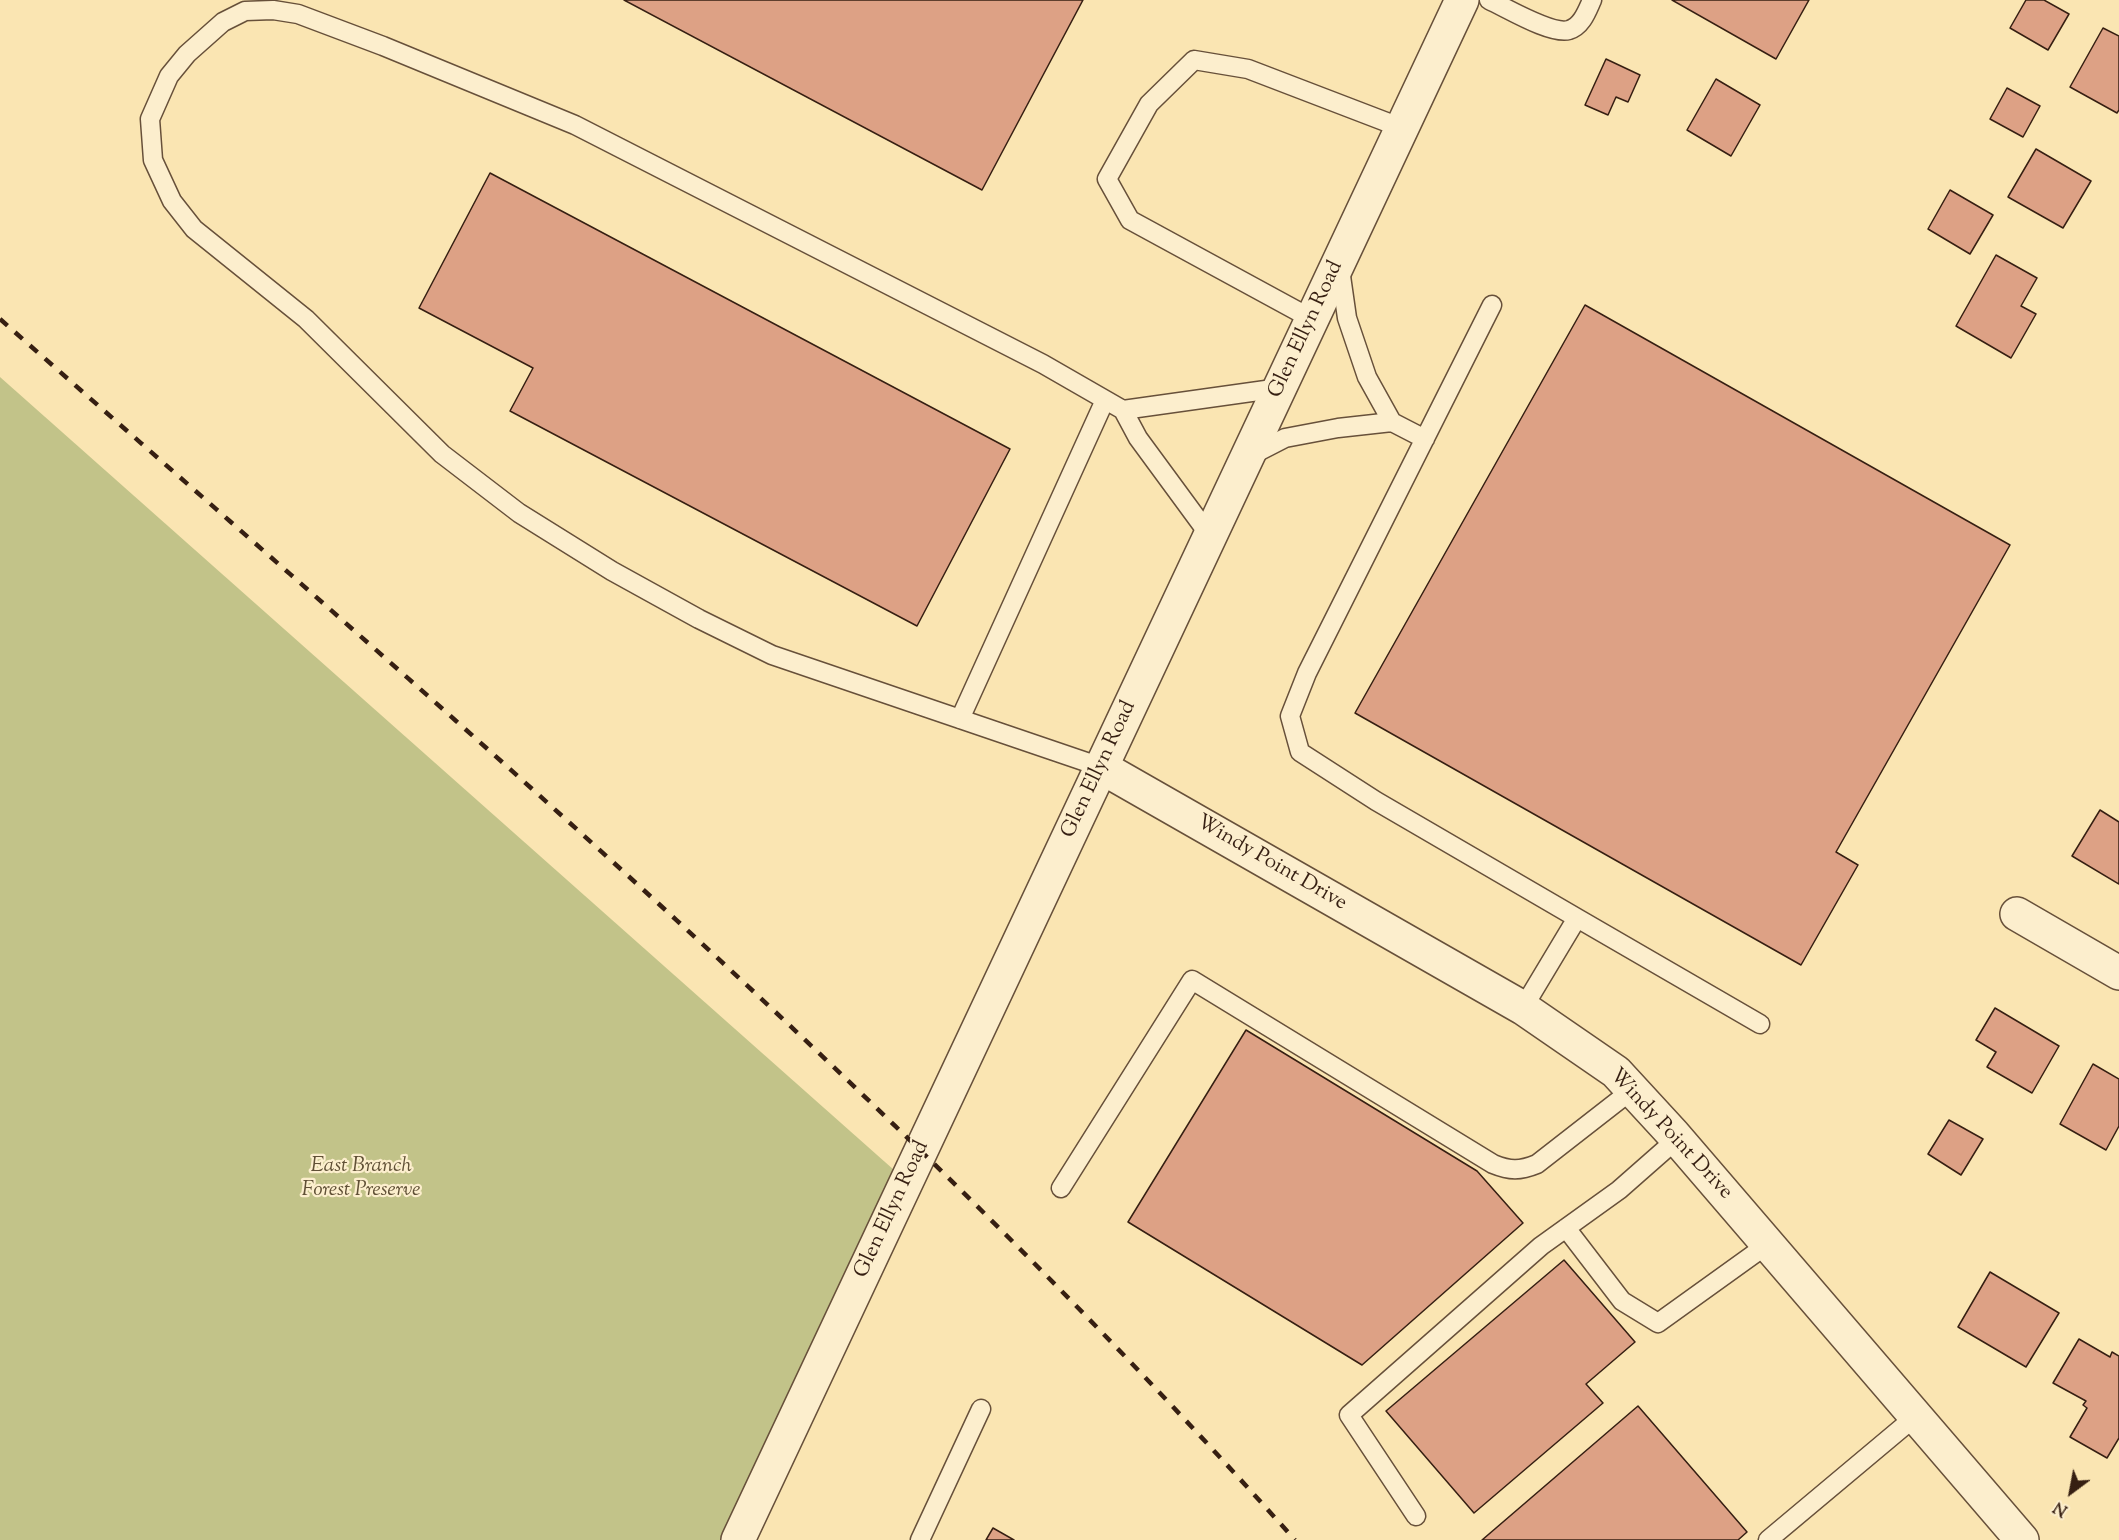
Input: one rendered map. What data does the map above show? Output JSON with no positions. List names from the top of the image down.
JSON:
{
  "streets": {
    "street": ["Glen Ellyn Road", "Windy Point Drive"]
  },
  "crossings": [
    ["Glen Ellyn Road", "Windy Point Drive"]
  ],
  "parks": ["East Branch Forest Preserve"],
  "north": "bottom left"
}
